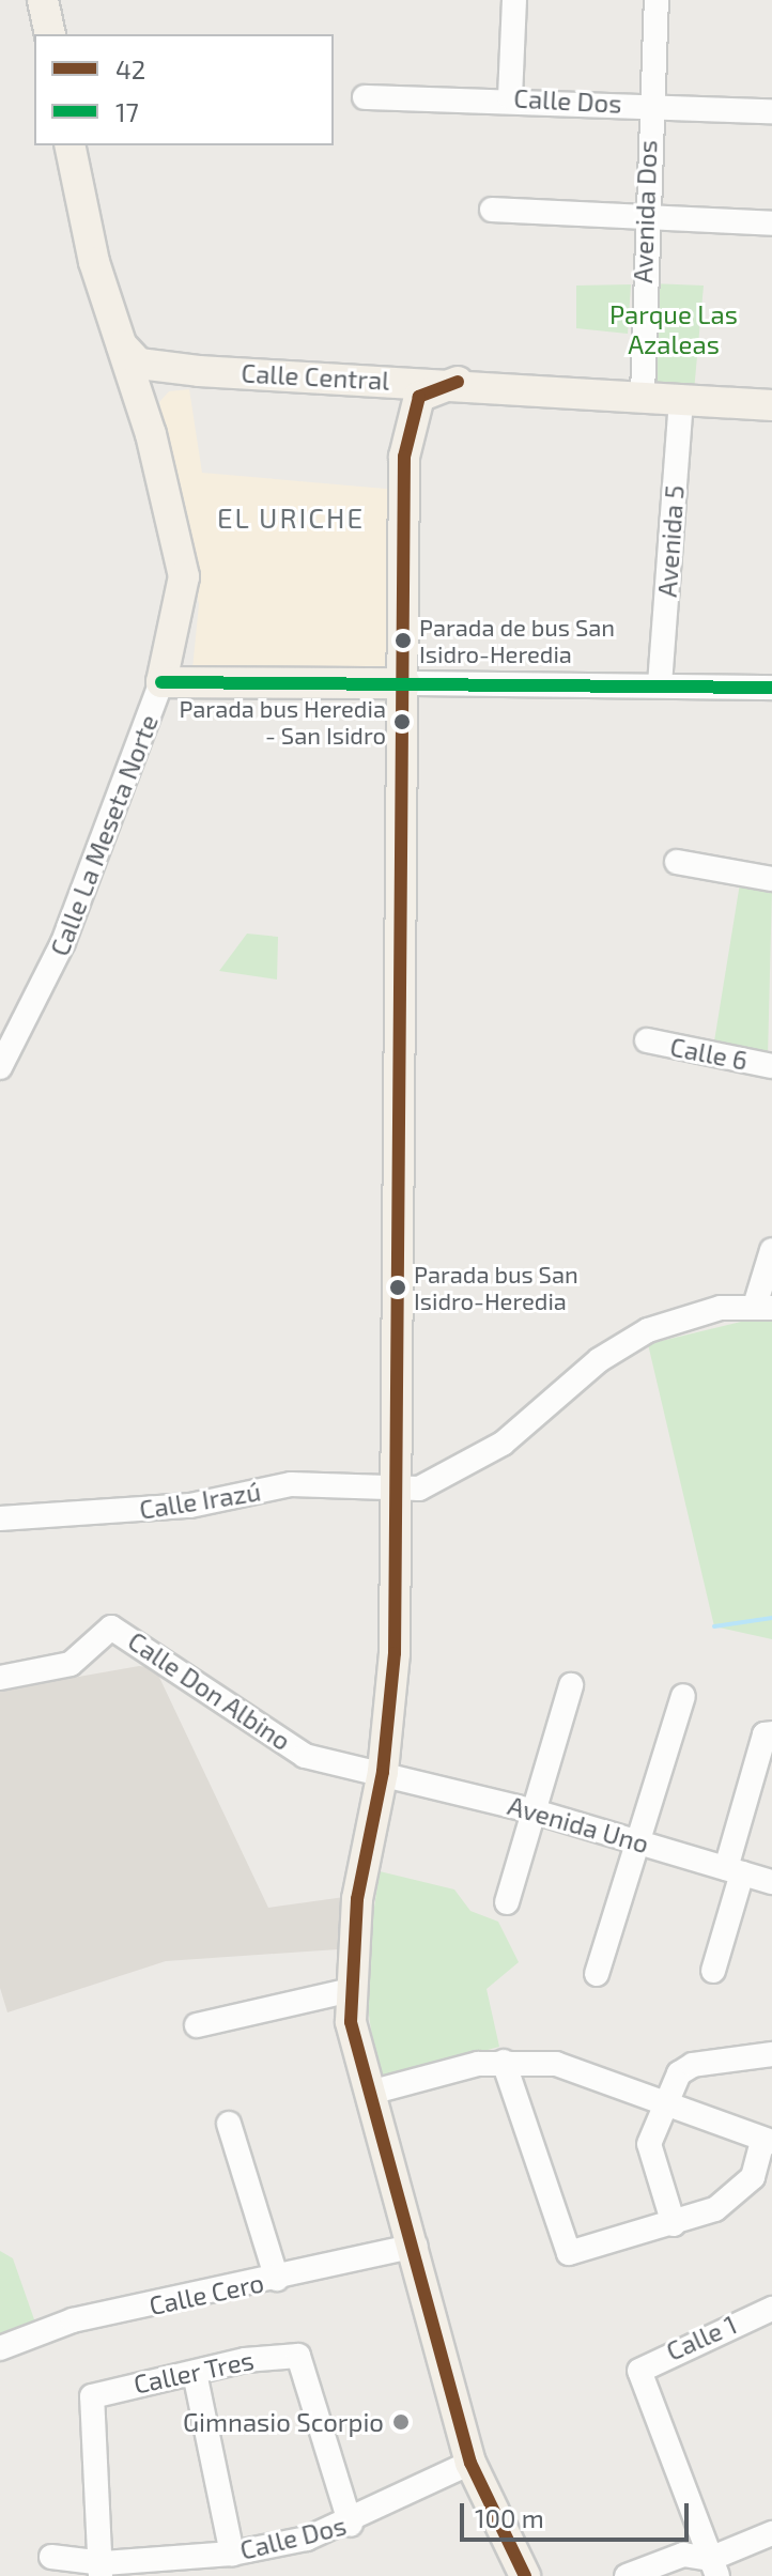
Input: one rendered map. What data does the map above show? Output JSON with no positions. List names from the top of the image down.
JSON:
{
  "streets": {
    "main road": ["Calle Central", "Calle La Meseta Norte"],
    "street": [
      "Calle Dos",
      "Avenida Dos",
      "Avenida 5",
      "Calle 6",
      "Calle Irazú",
      "Calle Don Albino",
      "Avenida Uno",
      "Calle Cero",
      "Calle 1",
      "Caller Tres"
    ]
  },
  "crossings": [
    ["Calle Dos", "Avenida Dos"],
    ["Calle Dos", "Caller Tres"],
    ["Avenida Dos", "Calle Central"],
    ["Calle Central", "Avenida 5"],
    ["Calle Central", "Calle La Meseta Norte"],
    ["Calle Don Albino", "Avenida Uno"]
  ],
  "districts": ["EL URICHE"],
  "parks": ["Parque Las Azaleas"],
  "places": [
    "Parada de bus San Isidro-Heredia",
    "Parada bus Heredia - San Isidro",
    "Parada bus San Isidro-Heredia",
    "Gimnasio Scorpio"
  ],
  "lines": ["transit line 42", "transit line 17"],
  "legend": ["42", "17"],
  "scale_bar": "100 m"
}
